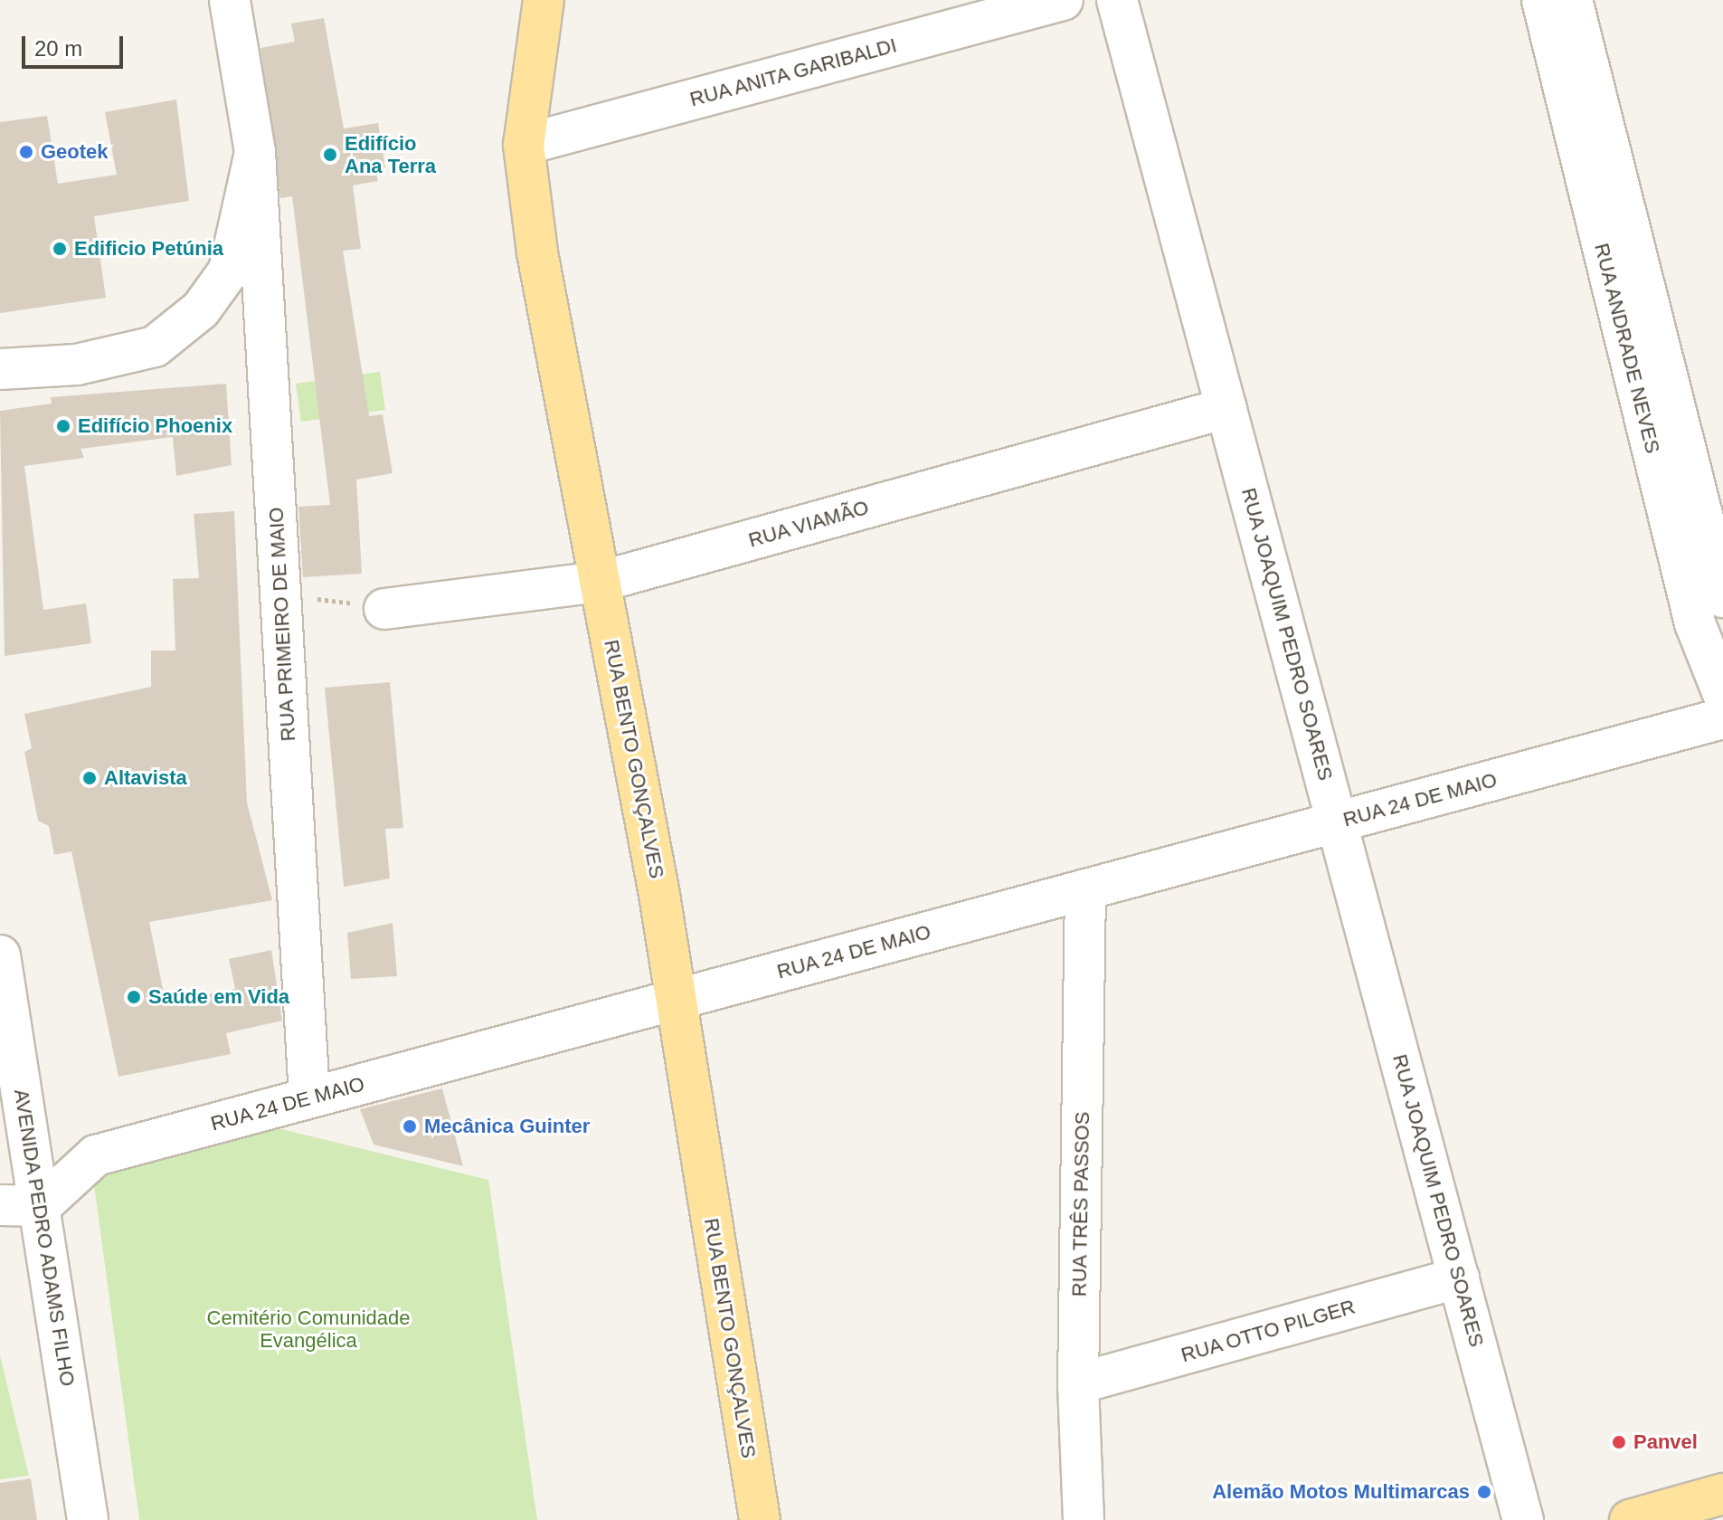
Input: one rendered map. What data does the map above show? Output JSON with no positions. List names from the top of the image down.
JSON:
{
  "streets": {
    "main road": ["RUA BENTO GONÇALVES"],
    "street": [
      "RUA ANITA GARIBALDI",
      "RUA ANDRADE NEVES",
      "RUA VIAMÃO",
      "RUA PRIMEIRO DE MAIO",
      "RUA JOAQUIM PEDRO SOARES",
      "RUA 24 DE MAIO",
      "RUA TRÊS PASSOS",
      "AVENIDA PEDRO ADAMS FILHO",
      "RUA OTTO PILGER"
    ]
  },
  "crossings": [
    ["RUA ANITA GARIBALDI", "RUA BENTO GONÇALVES"],
    ["RUA VIAMÃO", "RUA JOAQUIM PEDRO SOARES"],
    ["RUA VIAMÃO", "RUA BENTO GONÇALVES"],
    ["RUA PRIMEIRO DE MAIO", "RUA 24 DE MAIO"],
    ["RUA JOAQUIM PEDRO SOARES", "RUA 24 DE MAIO"],
    ["RUA JOAQUIM PEDRO SOARES", "RUA OTTO PILGER"],
    ["RUA BENTO GONÇALVES", "RUA 24 DE MAIO"],
    ["RUA 24 DE MAIO", "RUA TRÊS PASSOS"],
    ["RUA 24 DE MAIO", "AVENIDA PEDRO ADAMS FILHO"],
    ["RUA TRÊS PASSOS", "RUA OTTO PILGER"]
  ],
  "parks": ["Cemitério Comunidade Evangélica"],
  "places": [
    "Geotek",
    "Edifício Ana Terra",
    "Edificio Petúnia",
    "Edifício Phoenix",
    "Altavista",
    "Saúde em Vida",
    "Mecânica Guinter",
    "Panvel",
    "Alemão Motos Multimarcas"
  ],
  "scale_bar": "20 m"
}
